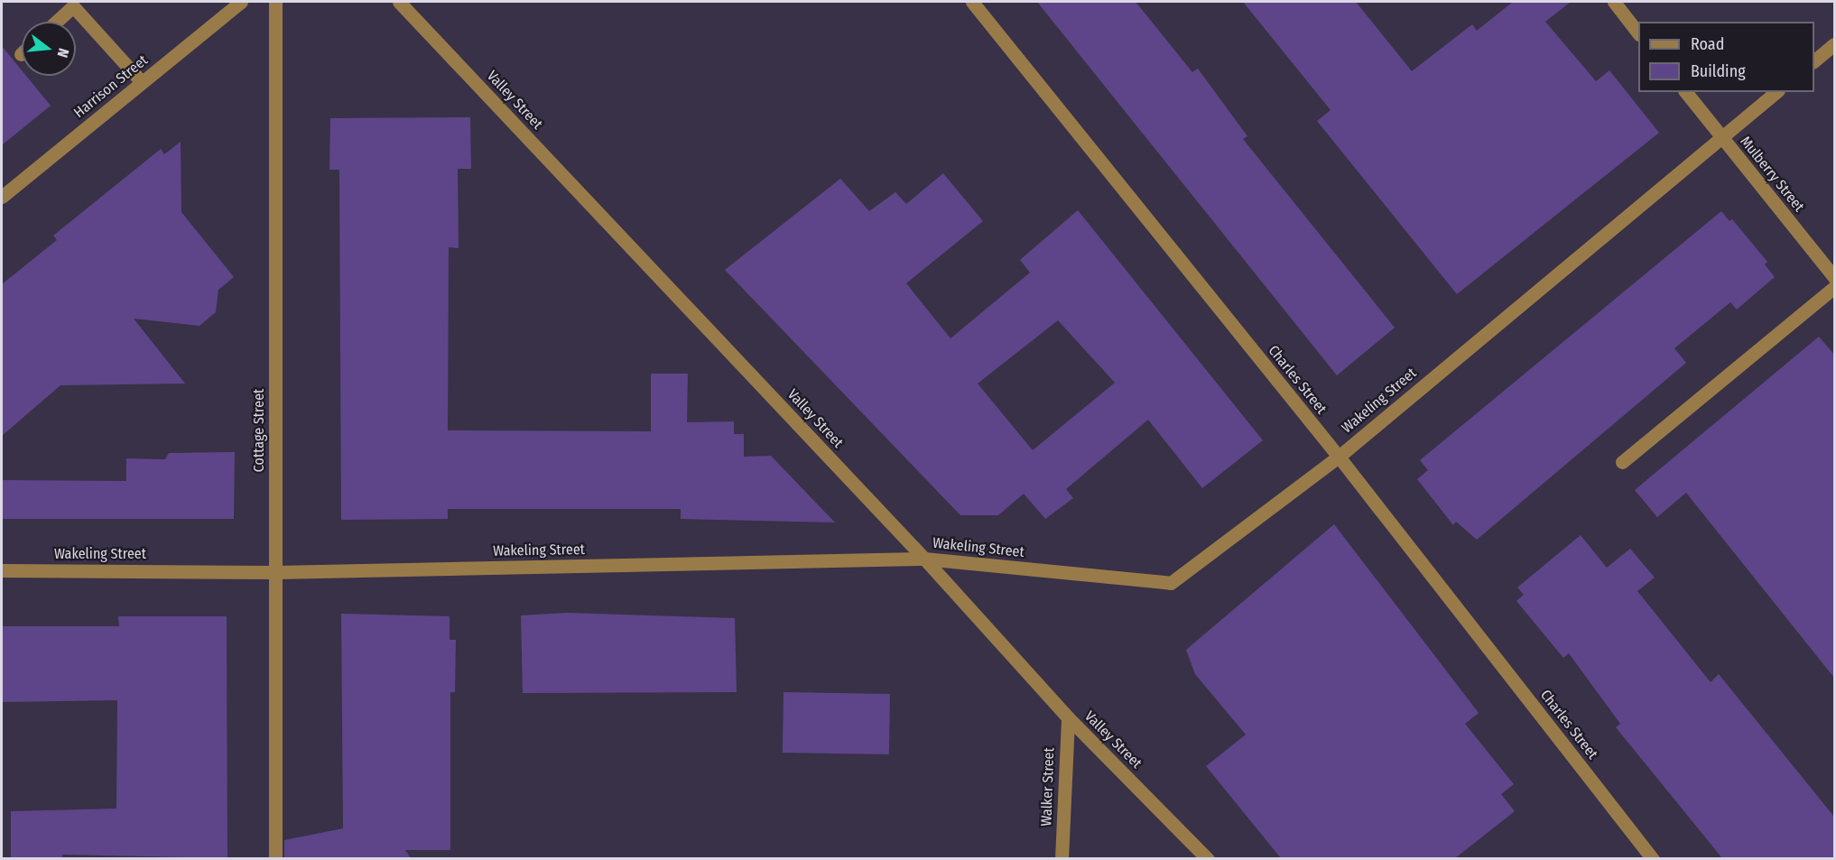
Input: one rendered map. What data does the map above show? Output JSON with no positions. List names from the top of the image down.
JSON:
{
  "streets": {
    "street": [
      "Harrison Street",
      "Valley Street",
      "Mulberry Street",
      "Charles Street",
      "Wakeling Street",
      "Cottage Street",
      "Walker Street"
    ]
  },
  "crossings": [
    ["Valley Street", "Wakeling Street"],
    ["Valley Street", "Walker Street"],
    ["Mulberry Street", "Wakeling Street"],
    ["Charles Street", "Wakeling Street"],
    ["Wakeling Street", "Cottage Street"]
  ],
  "legend": ["Road", "Building"],
  "north": "right"
}
